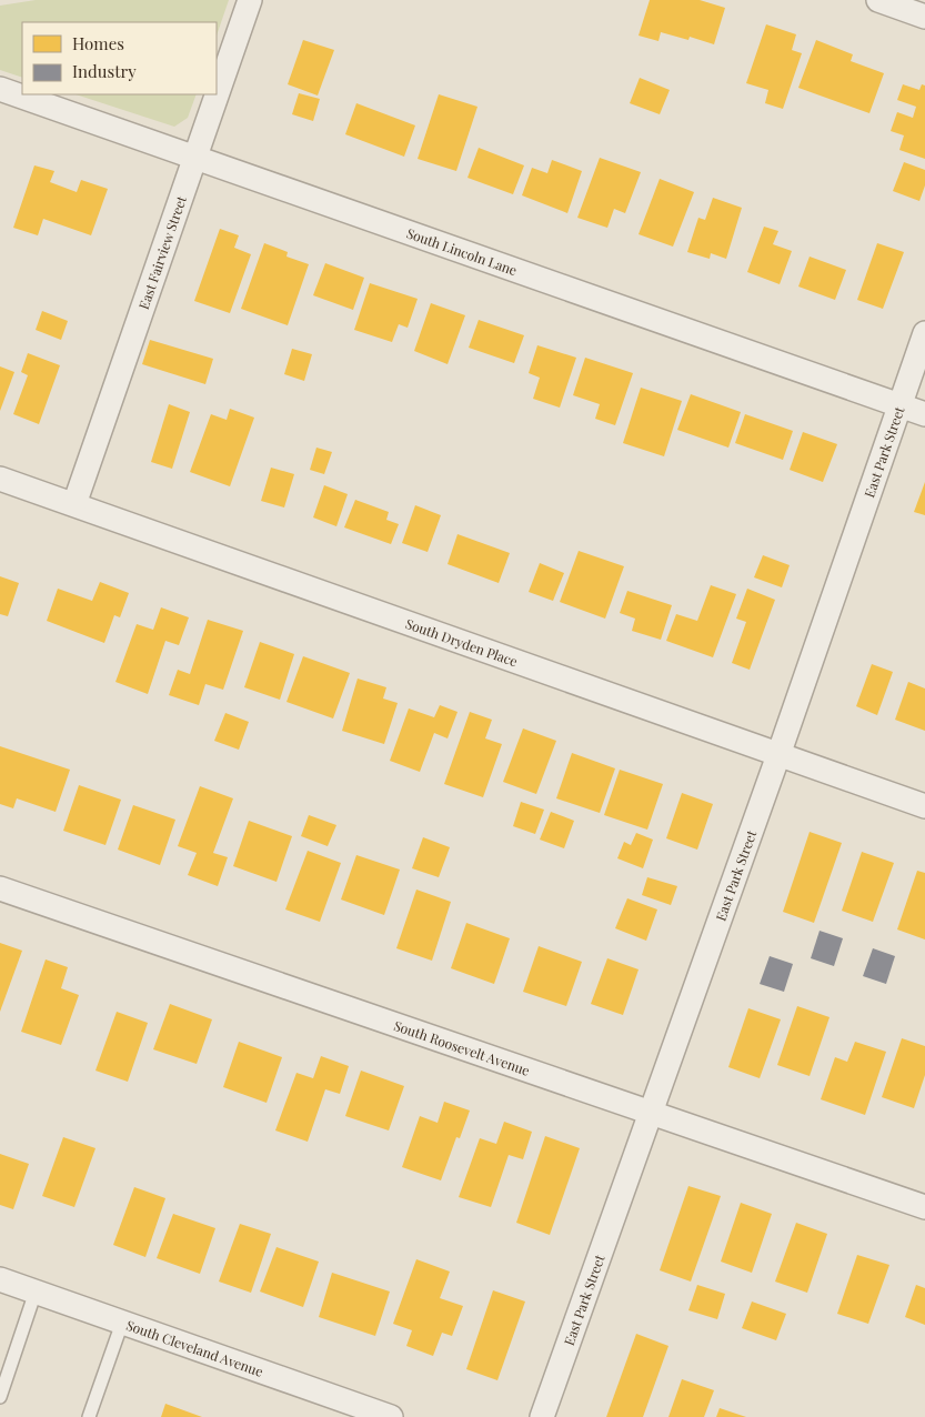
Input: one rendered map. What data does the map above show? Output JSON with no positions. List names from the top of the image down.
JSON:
{
  "streets": {
    "street": [
      "South Lincoln Lane",
      "East Fairview Street",
      "East Park Street",
      "South Dryden Place",
      "South Roosevelt Avenue",
      "South Cleveland Avenue"
    ]
  },
  "crossings": [
    ["South Lincoln Lane", "East Fairview Street"],
    ["South Lincoln Lane", "East Park Street"],
    ["East Fairview Street", "South Dryden Place"],
    ["East Park Street", "South Dryden Place"],
    ["East Park Street", "South Roosevelt Avenue"]
  ],
  "legend": ["Homes", "Industry"]
}
